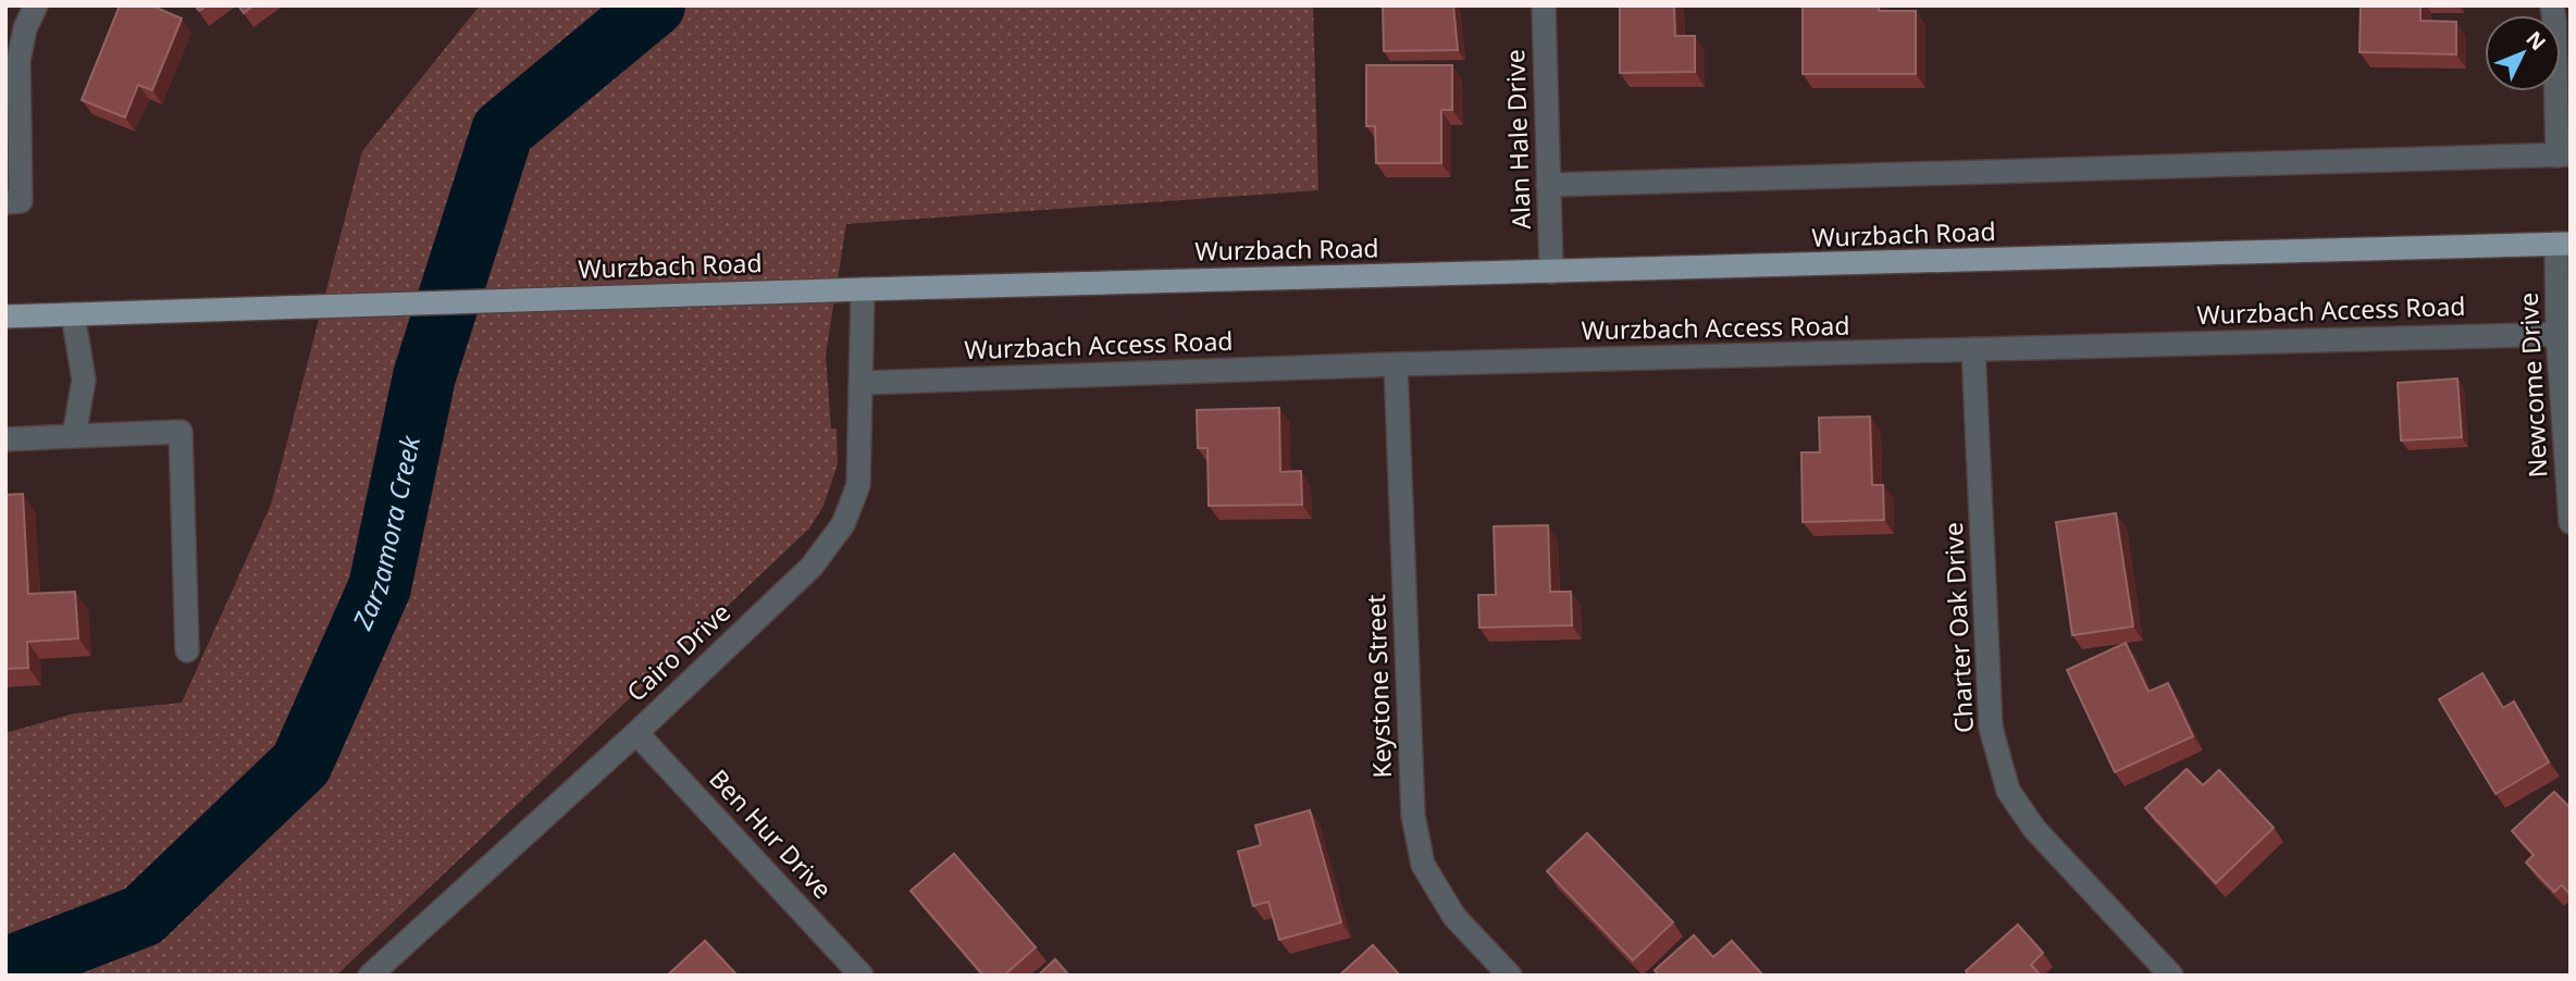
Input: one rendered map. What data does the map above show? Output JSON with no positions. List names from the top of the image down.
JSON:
{
  "streets": {
    "main road": ["Wurzbach Road"],
    "street": [
      "Alan Hale Drive",
      "Wurzbach Access Road",
      "Newcome Drive",
      "Charter Oak Drive",
      "Cairo Drive",
      "Keystone Street",
      "Ben Hur Drive"
    ]
  },
  "crossings": [
    ["Alan Hale Drive", "Wurzbach Road"],
    ["Wurzbach Road", "Newcome Drive"],
    ["Wurzbach Road", "Cairo Drive"],
    ["Wurzbach Access Road", "Newcome Drive"],
    ["Wurzbach Access Road", "Charter Oak Drive"],
    ["Wurzbach Access Road", "Cairo Drive"],
    ["Wurzbach Access Road", "Keystone Street"],
    ["Cairo Drive", "Ben Hur Drive"]
  ],
  "water": ["Zarzamora Creek"],
  "north": "top right"
}
